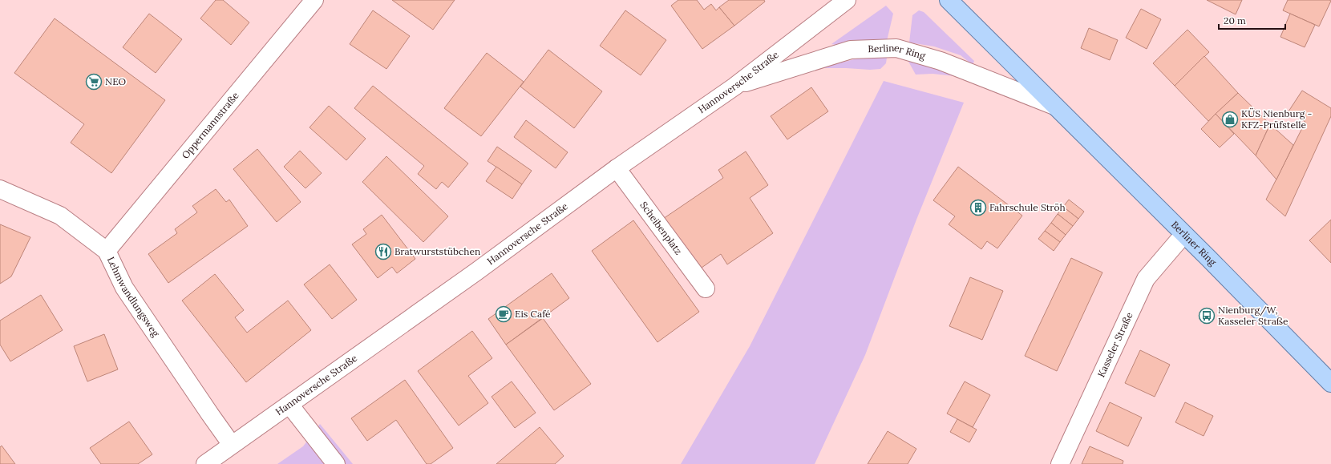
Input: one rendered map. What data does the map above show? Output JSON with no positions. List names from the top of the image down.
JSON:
{
  "streets": {
    "main road": ["Berliner Ring"],
    "street": [
      "Hannoversche Straße",
      "Oppermannstraße",
      "Scheibenplatz",
      "Lehmwandlungsweg",
      "Kasseler Straße"
    ]
  },
  "crossings": [
    ["Berliner Ring", "Hannoversche Straße"],
    ["Berliner Ring", "Kasseler Straße"],
    ["Hannoversche Straße", "Scheibenplatz"],
    ["Hannoversche Straße", "Lehmwandlungsweg"],
    ["Oppermannstraße", "Lehmwandlungsweg"]
  ],
  "places": {
    "supermarket": ["NEO"],
    "shop": ["KÜS Nienburg - KFZ-Prüfstelle"],
    "building": ["Fahrschule Ströh"],
    "restaurant": ["Bratwurststübchen"],
    "cafe": ["Eis Café"],
    "bus stop": ["Nienburg/W, Kasseler Straße"]
  },
  "scale_bar": "20 m"
}
